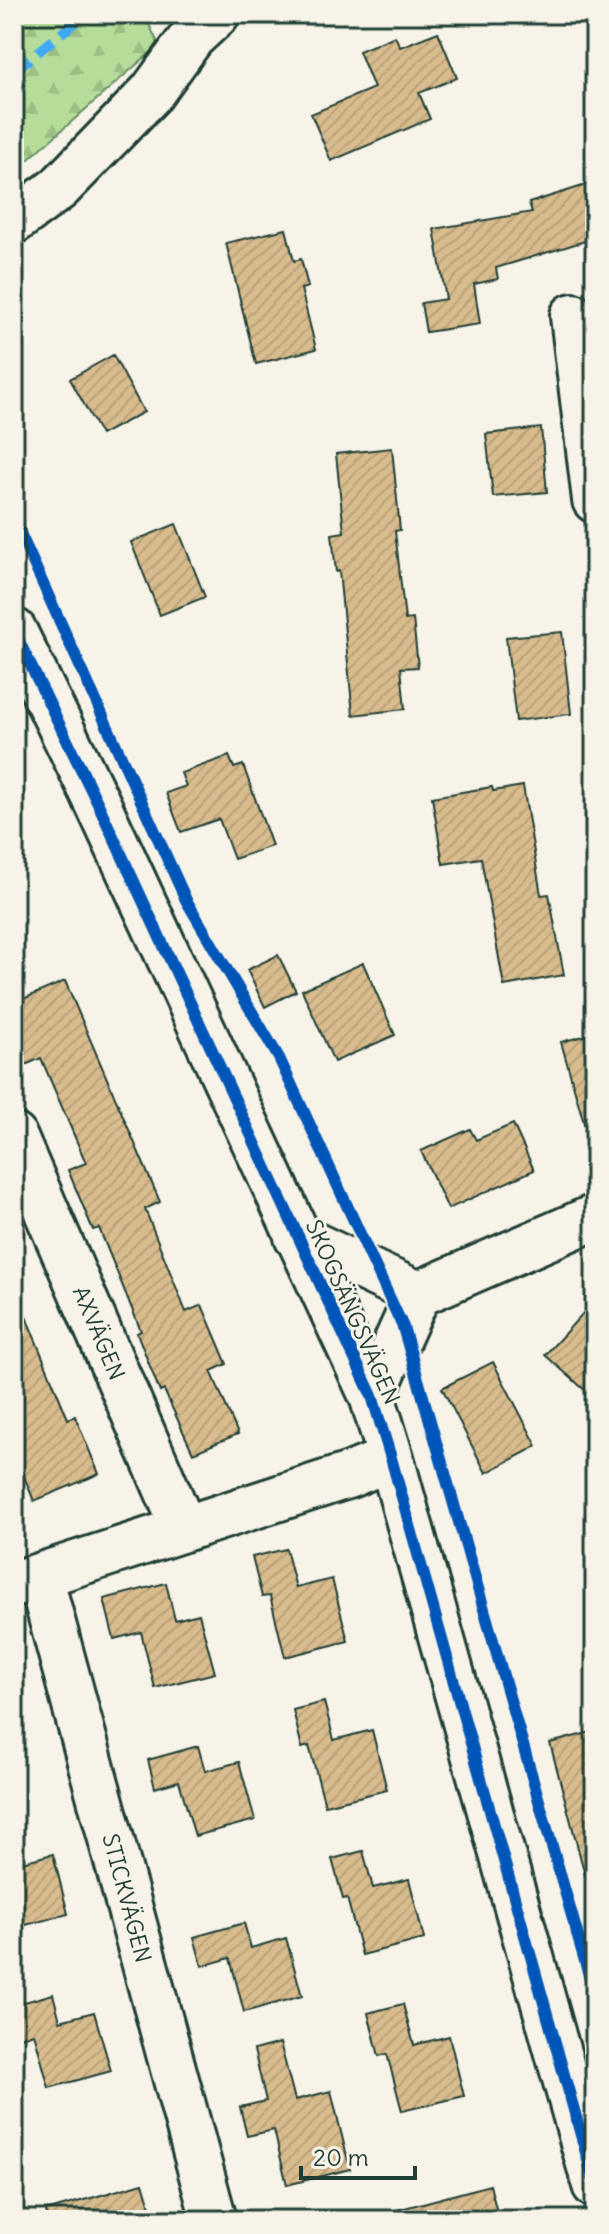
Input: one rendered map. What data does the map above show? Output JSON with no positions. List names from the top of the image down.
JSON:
{
  "streets": {
    "street": ["SKOGSÄNGSVÄGEN", "AXVÄGEN", "STICKVÄGEN"]
  },
  "scale_bar": "20 m"
}
